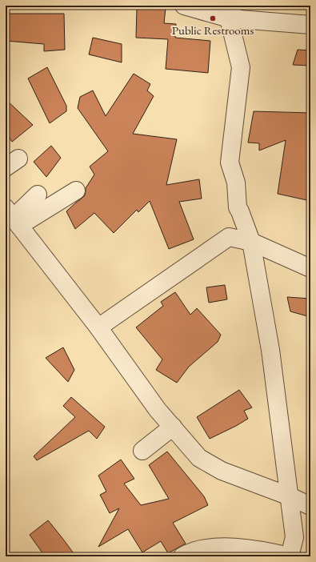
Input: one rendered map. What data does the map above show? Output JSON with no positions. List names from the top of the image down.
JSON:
{
  "places": ["Public Restrooms"]
}
